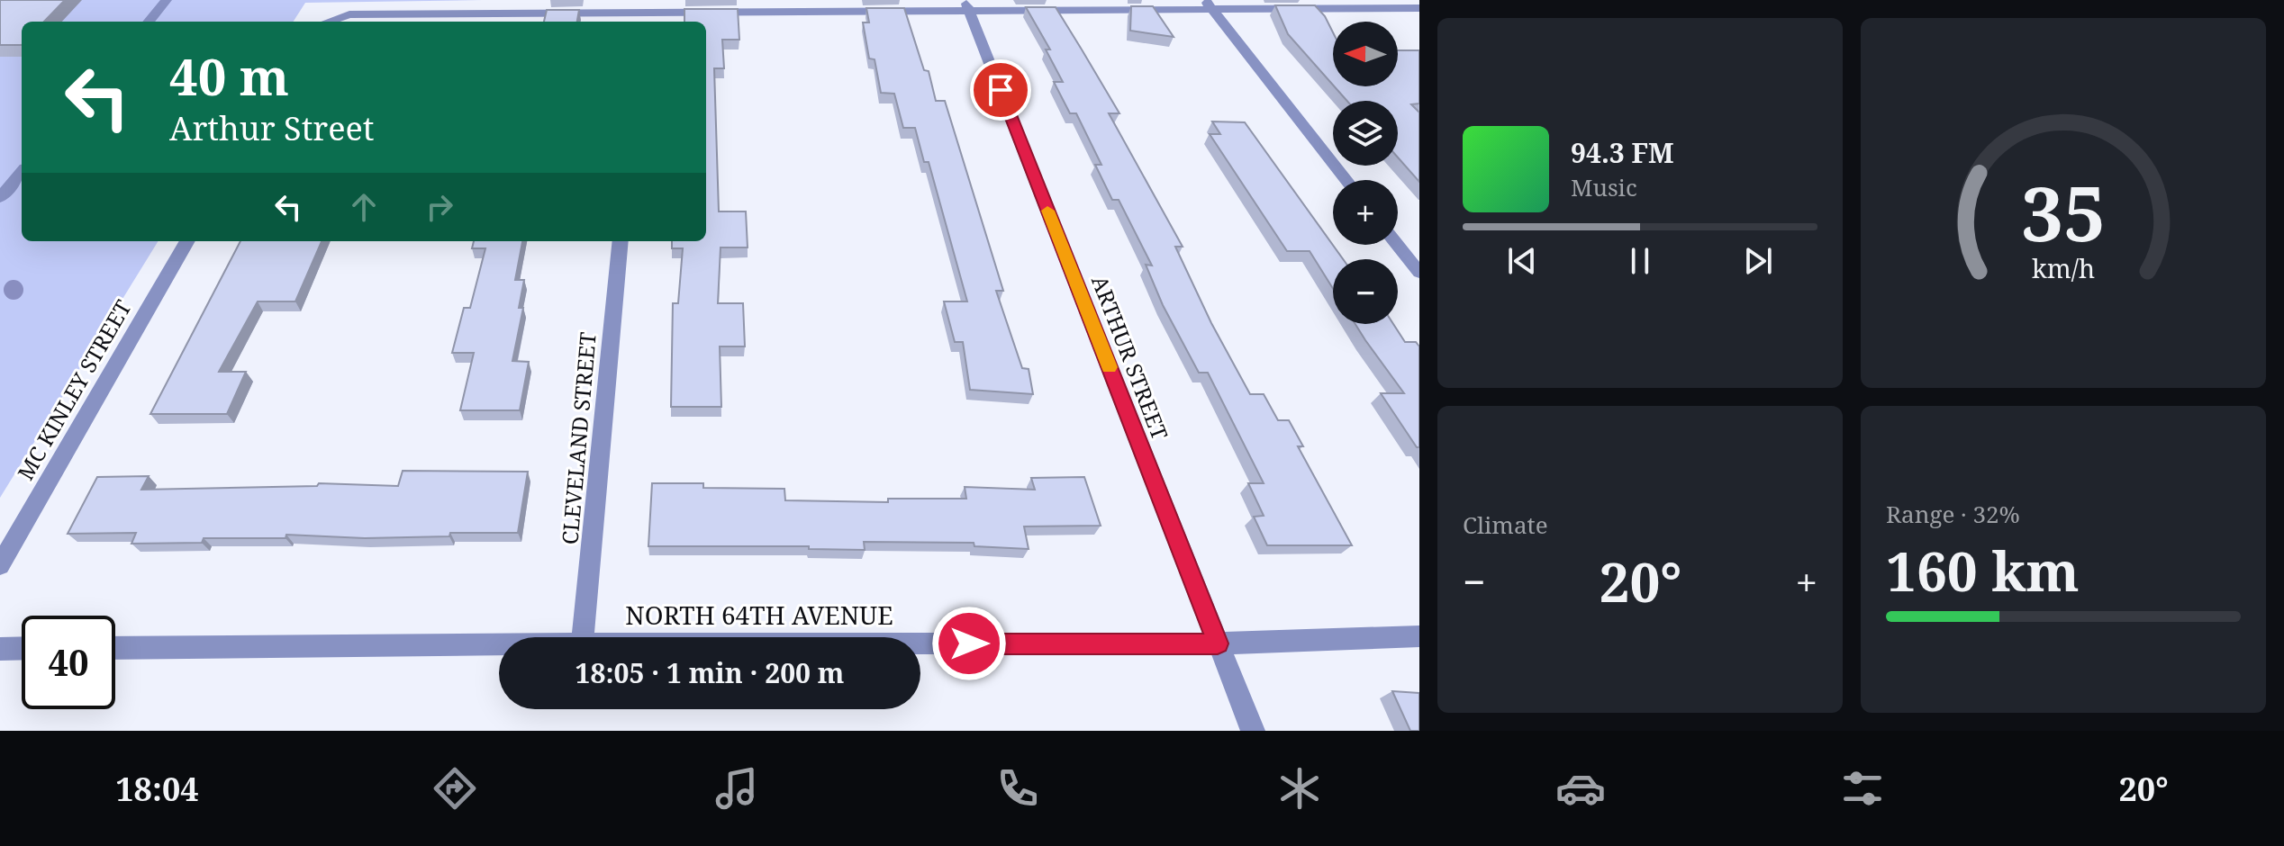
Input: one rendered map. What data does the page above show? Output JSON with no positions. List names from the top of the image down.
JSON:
{
  "streets": {
    "street": [
      "ARTHUR STREET",
      "MC KINLEY STREET",
      "CLEVELAND STREET",
      "NORTH 64TH AVENUE"
    ]
  },
  "crossings": [
    ["ARTHUR STREET", "NORTH 64TH AVENUE"]
  ],
  "north": "left",
  "page": {
    "map_buttons": ["+", "−"],
    "turn": ["40 m", "Arthur Street"],
    "song": ["94.3 FM", "Music"],
    "tile": [
      "Climate",
      ["Range · 32%", "160 km"]
    ],
    "heat": ["−", "20°", "+"],
    "limit": "40",
    "trip": "18:05 · 1 min · 200 m",
    "tabs": ["18:04", "20°"],
    "gauge": ["35", "km/h"]
  }
}
